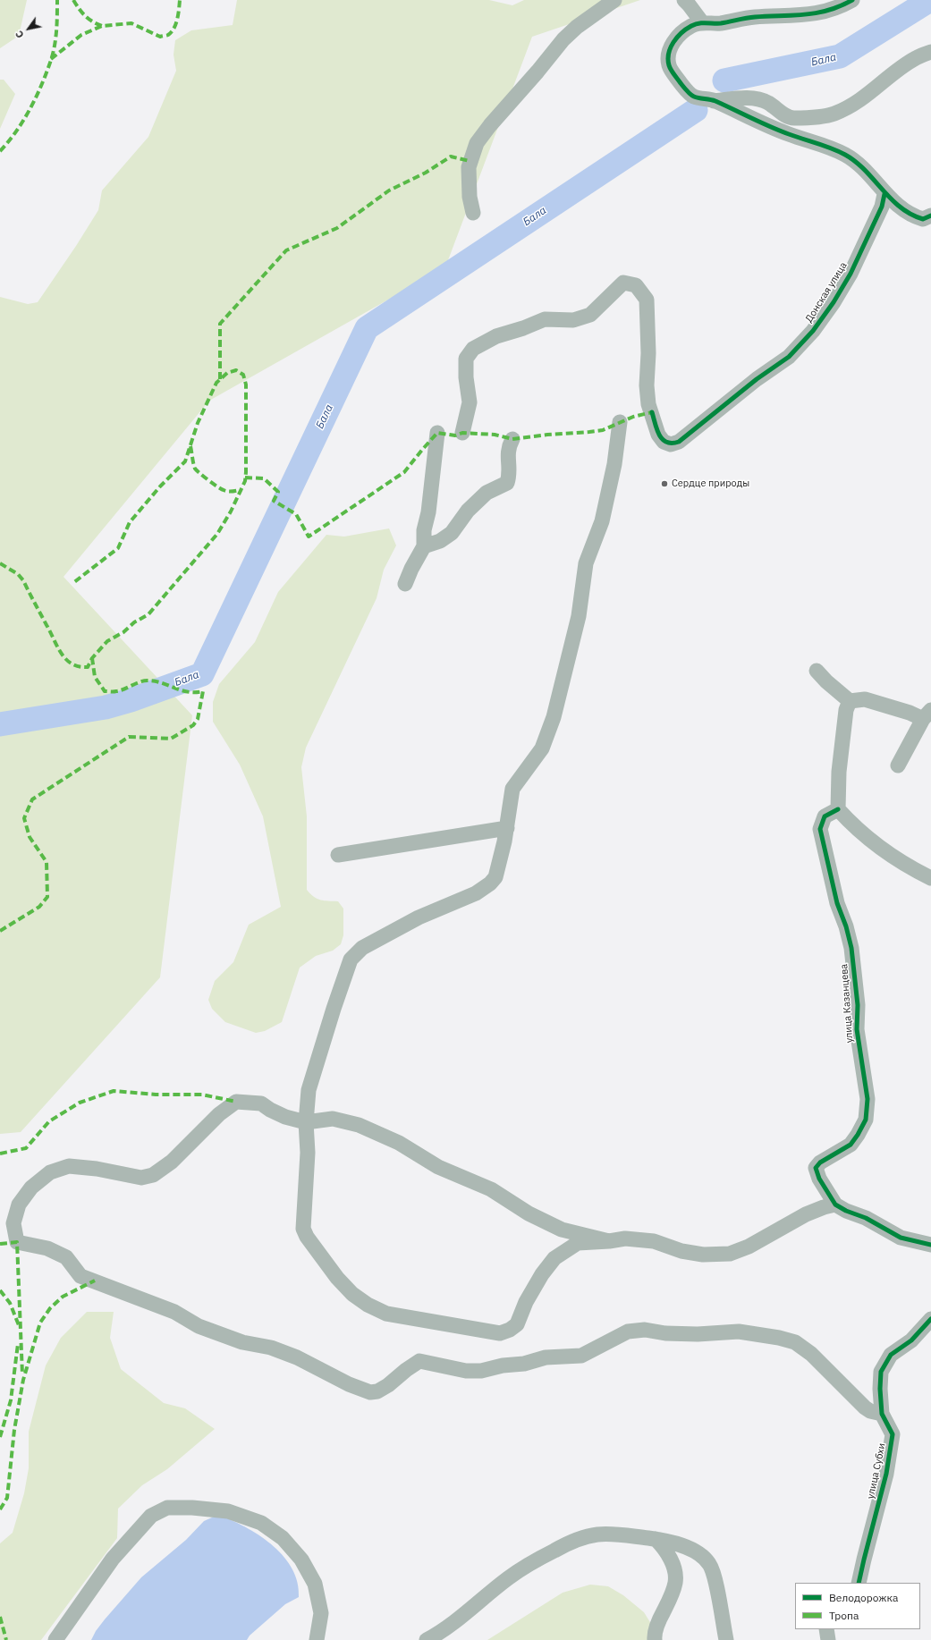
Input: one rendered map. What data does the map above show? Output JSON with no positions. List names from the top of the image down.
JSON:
{
  "streets": {
    "street": ["Донская улица", "улица Казанцева", "улица Субхи"]
  },
  "water": ["Бала"],
  "places": ["Сердце природы"],
  "legend": ["Велодорожка", "Тропа"],
  "north": "bottom left"
}
